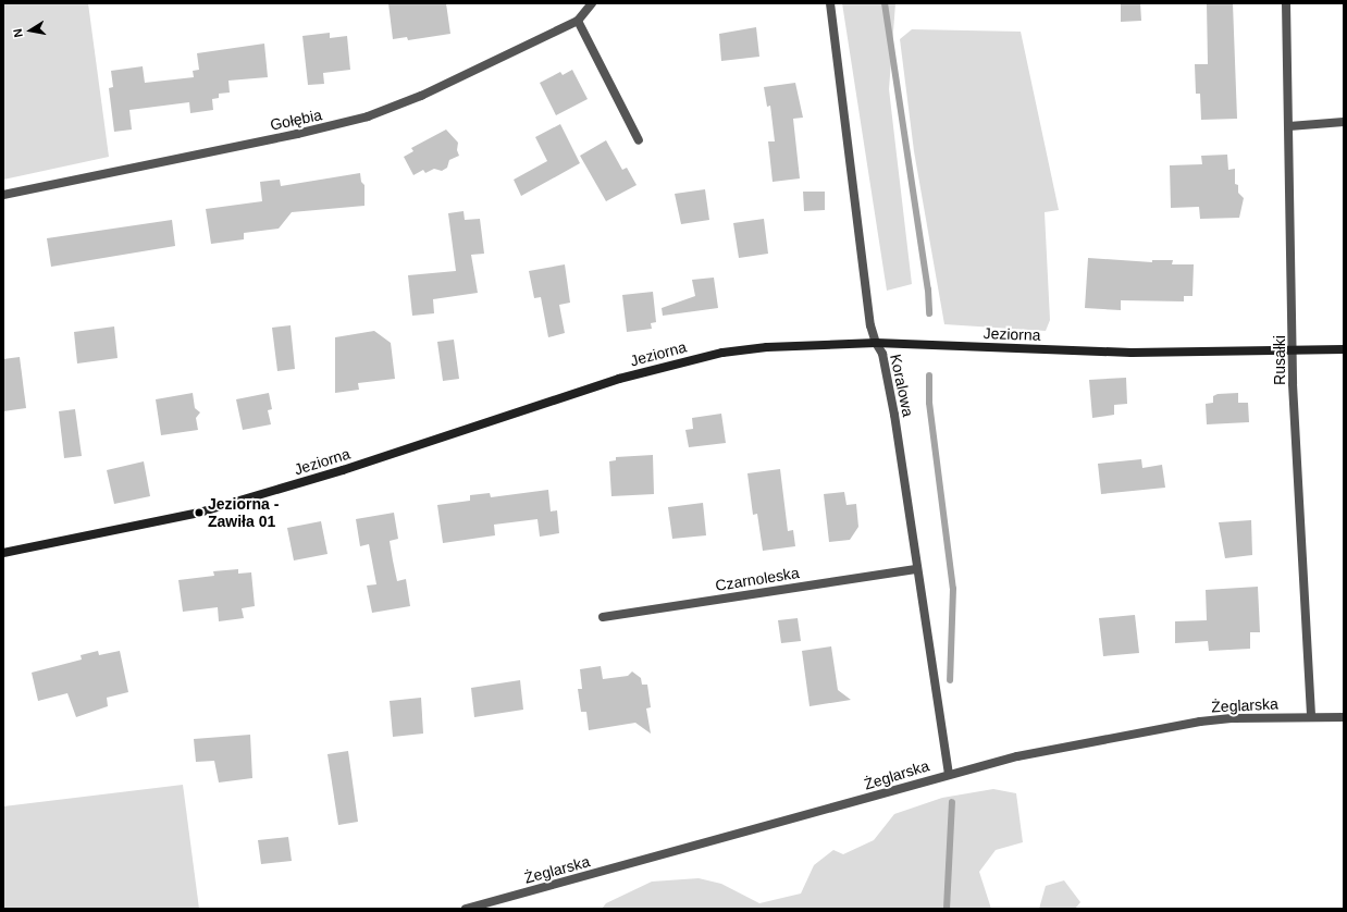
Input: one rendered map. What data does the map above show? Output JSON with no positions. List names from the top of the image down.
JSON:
{
  "streets": {
    "street": [
      "Gołębia",
      "Jeziorna",
      "Rusałki",
      "Koralowa",
      "Czarnoleska",
      "Żeglarska"
    ]
  },
  "crossings": [
    ["Jeziorna", "Rusałki"],
    ["Jeziorna", "Koralowa"],
    ["Rusałki", "Żeglarska"],
    ["Koralowa", "Czarnoleska"],
    ["Koralowa", "Żeglarska"]
  ],
  "places": ["Jeziorna - Zawiła 01"],
  "north": "left"
}
